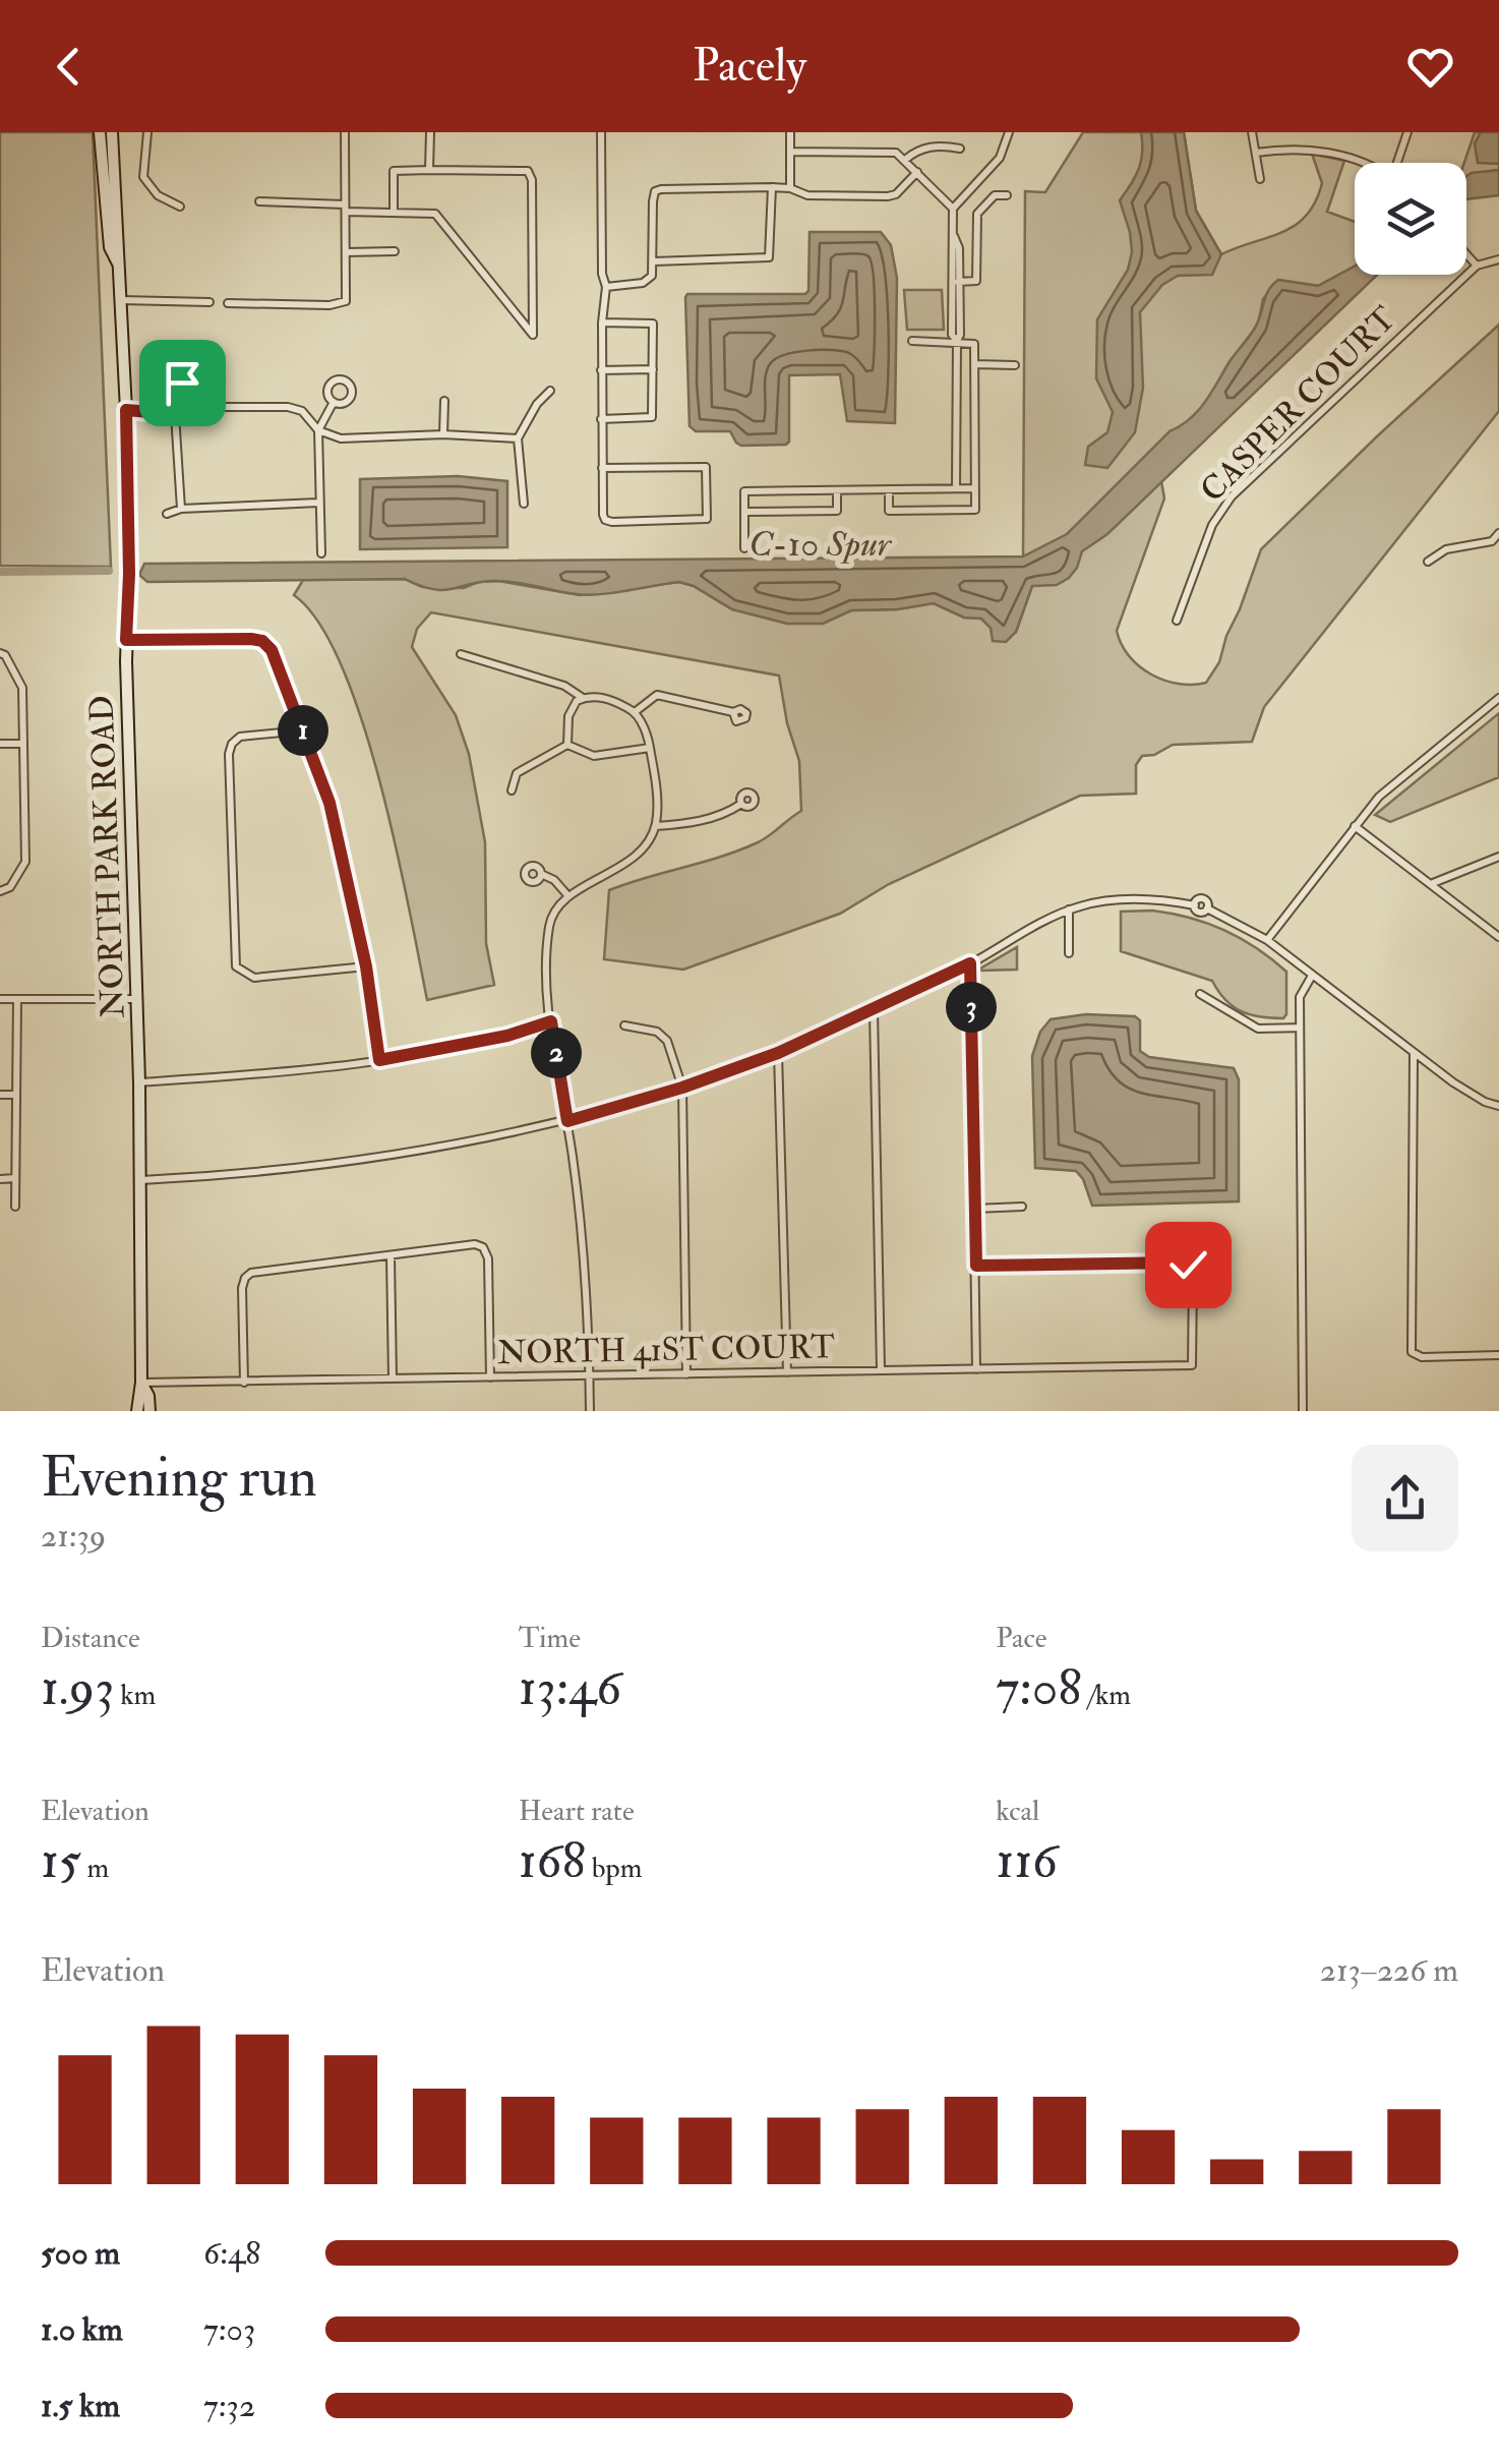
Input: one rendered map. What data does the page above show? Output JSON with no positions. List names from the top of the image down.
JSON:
{
  "streets": {
    "street": ["CASPER COURT", "NORTH PARK ROAD", "NORTH 41ST COURT"]
  },
  "crossings": [
    ["NORTH PARK ROAD", "NORTH 41ST COURT"]
  ],
  "water": ["C-10 Spur"],
  "page": {
    "header": "Pacely",
    "pins": ["1", "3", "2"],
    "heading": ["Evening run", "21:39"],
    "stats": [
      ["Distance", "1.93 km"],
      ["Time", "13:46"],
      ["Pace", "7:08 /km"],
      ["Elevation", "15 m"],
      ["Heart rate", "168 bpm"],
      ["kcal", "116"]
    ],
    "chart": ["Elevation", "213–226 m"],
    "list": [
      {
        "name": "500 m",
        "note": "6:48"
      },
      {
        "name": "1.0 km",
        "note": "7:03"
      },
      {
        "name": "1.5 km",
        "note": "7:32"
      }
    ]
  }
}
